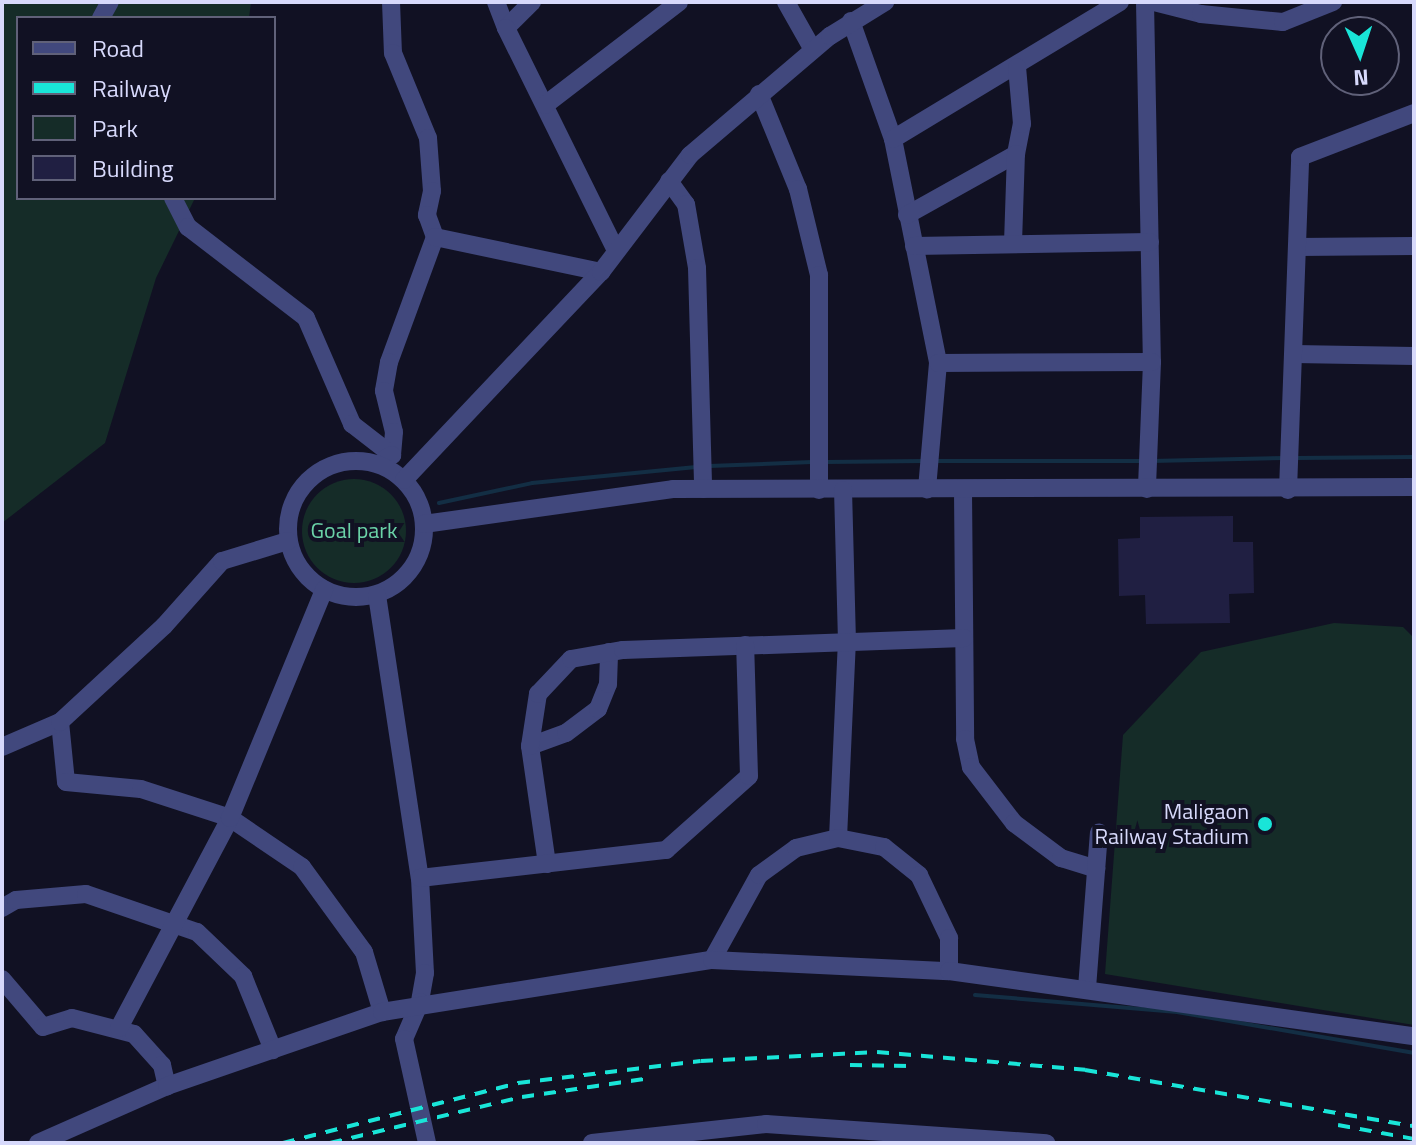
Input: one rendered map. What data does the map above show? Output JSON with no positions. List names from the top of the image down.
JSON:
{
  "parks": ["Goal park"],
  "places": ["Maligaon Railway Stadium"],
  "legend": [
    "Road",
    "Railway",
    "Park",
    "Building"
  ],
  "north": "bottom"
}
